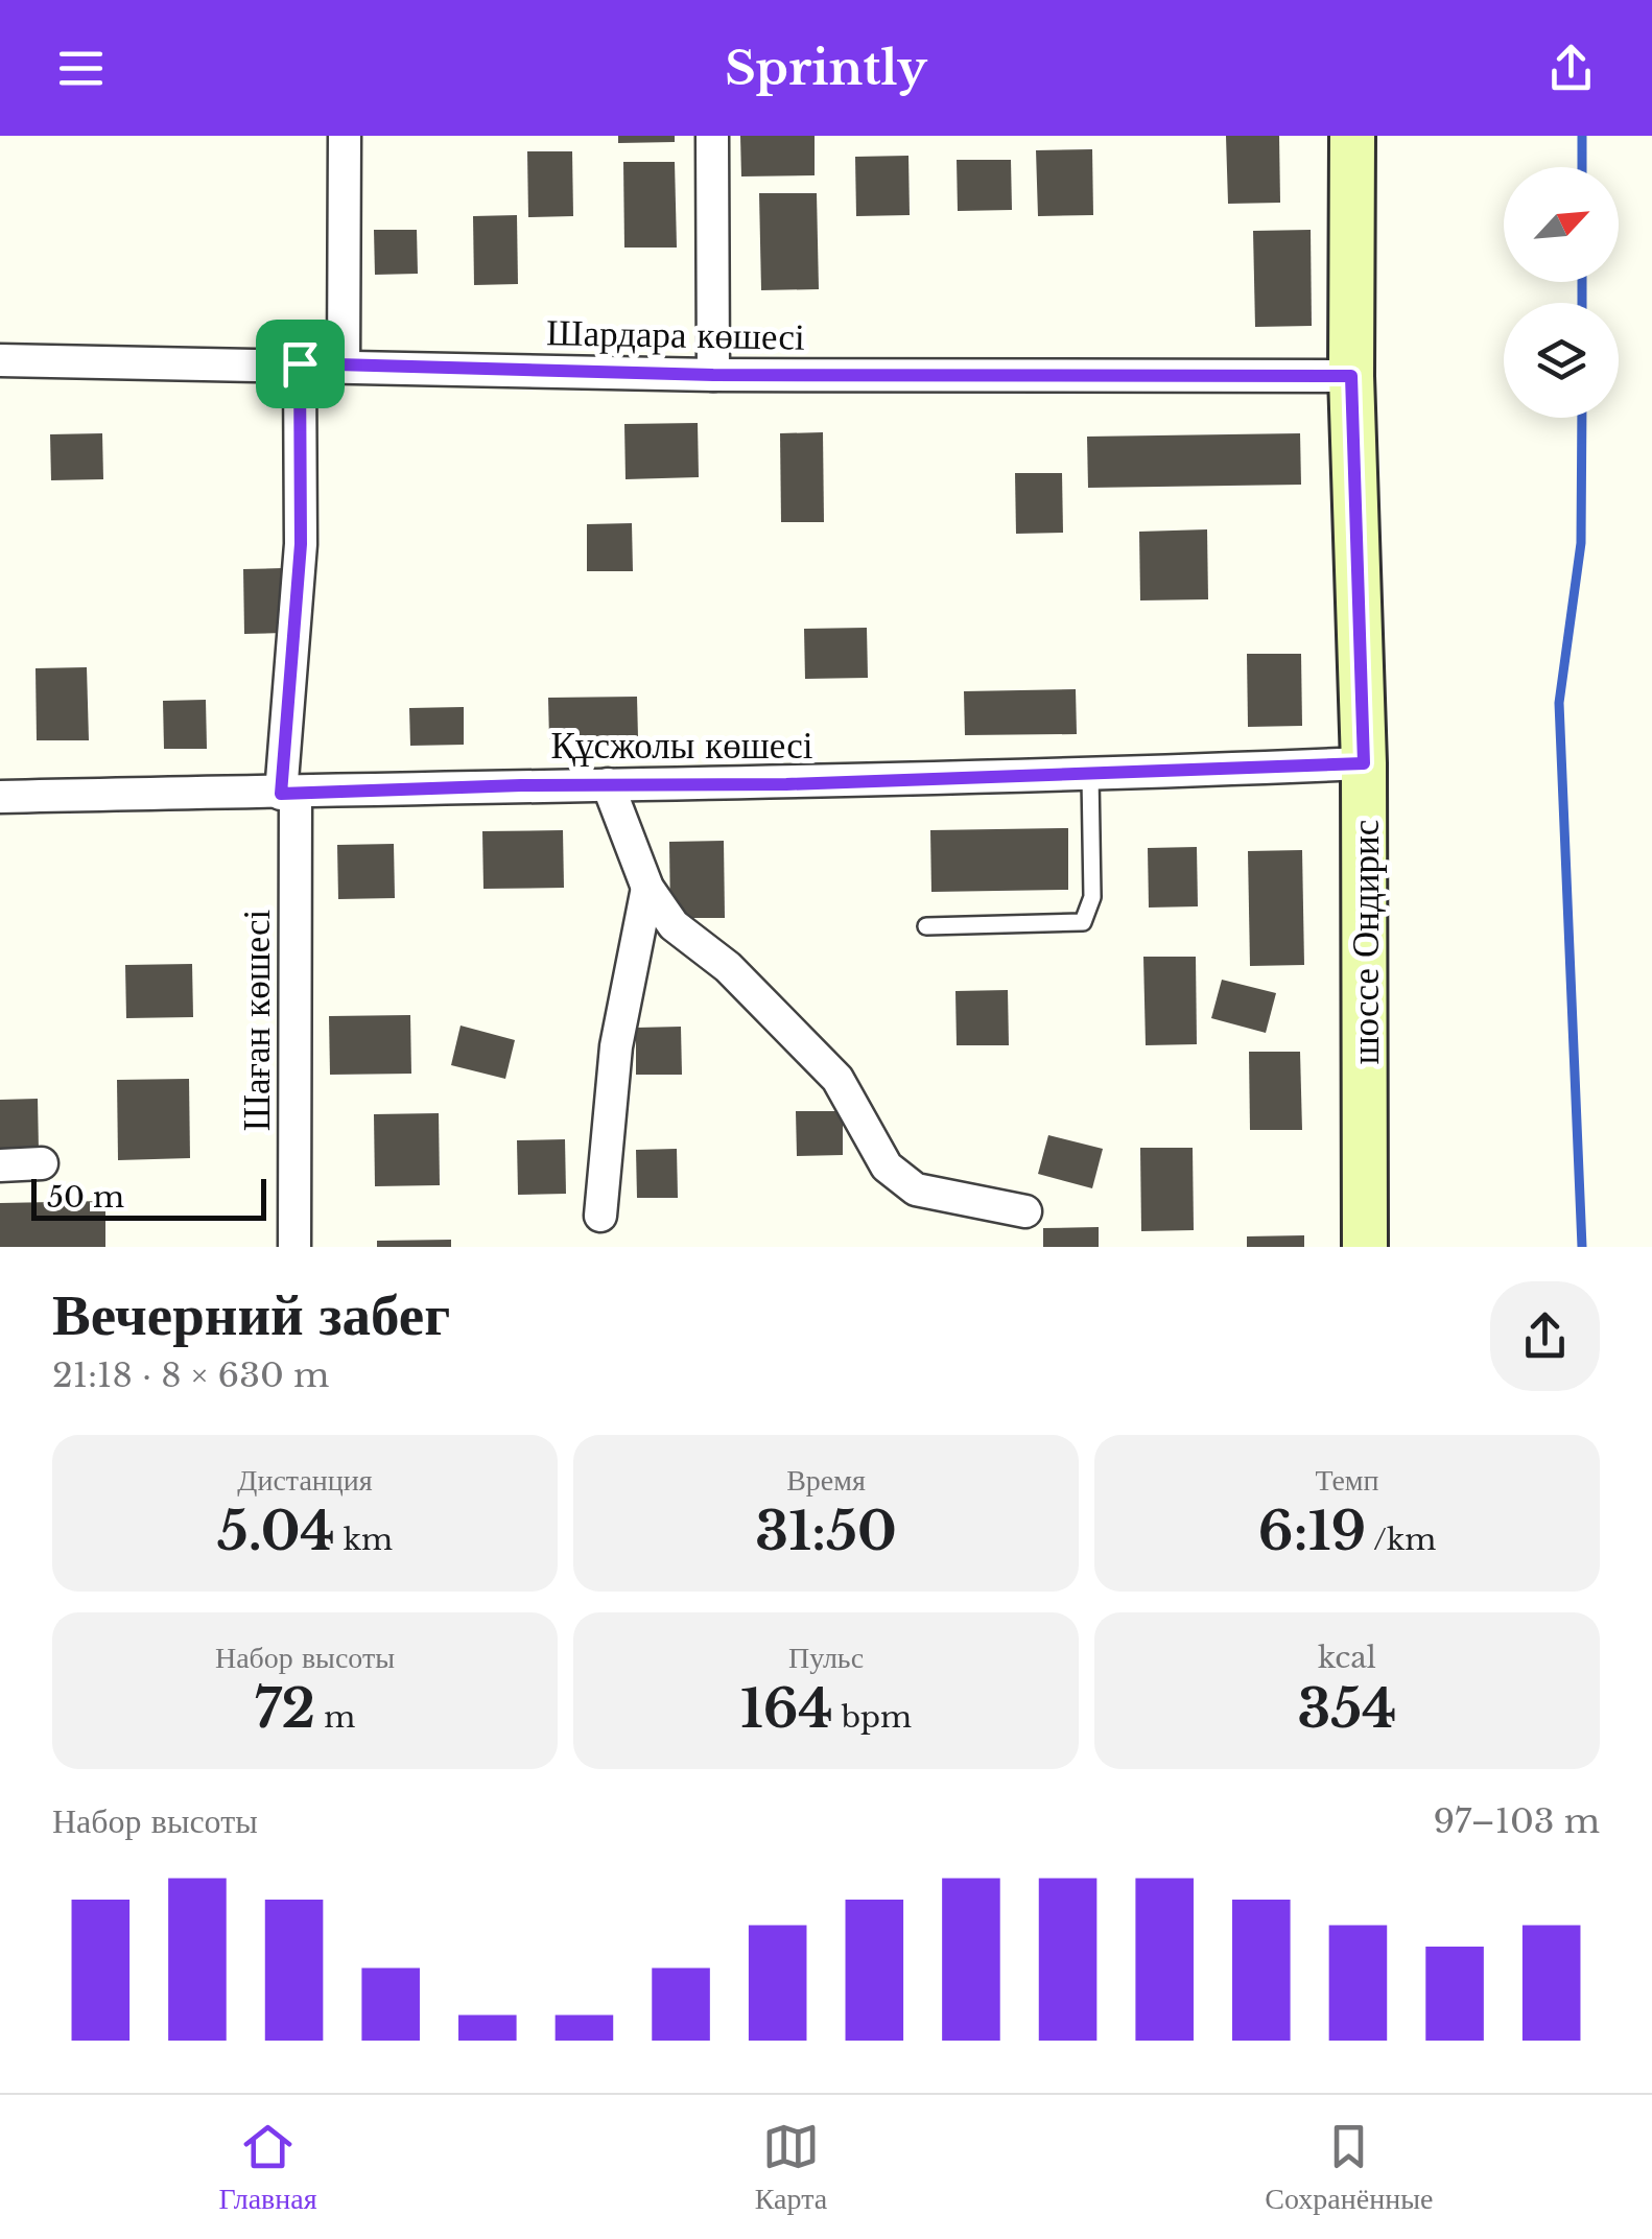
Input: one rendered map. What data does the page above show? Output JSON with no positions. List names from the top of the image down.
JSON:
{
  "streets": {
    "main road": ["шоссе Ондирис"],
    "street": ["Шардара көшесі", "Құсжолы көшесі", "Шаған көшесі"]
  },
  "crossings": [
    ["Шардара көшесі", "шоссе Ондирис"],
    ["Шардара көшесі", "Шаған көшесі"],
    ["Құсжолы көшесі", "шоссе Ондирис"],
    ["Құсжолы көшесі", "Шаған көшесі"]
  ],
  "scale_bar": "50 m",
  "north": "top right",
  "page": {
    "header": "Sprintly",
    "scale": "50 m",
    "heading": ["Вечерний забег", "21:18 · 8 × 630 m"],
    "stats": [
      ["Дистанция", "5.04 km"],
      ["Время", "31:50"],
      ["Темп", "6:19 /km"],
      ["Набор высоты", "72 m"],
      ["Пульс", "164 bpm"],
      ["kcal", "354"]
    ],
    "chart": ["Набор высоты", "97–103 m"],
    "tabs": ["Главная", "Карта", "Сохранённые"]
  }
}
